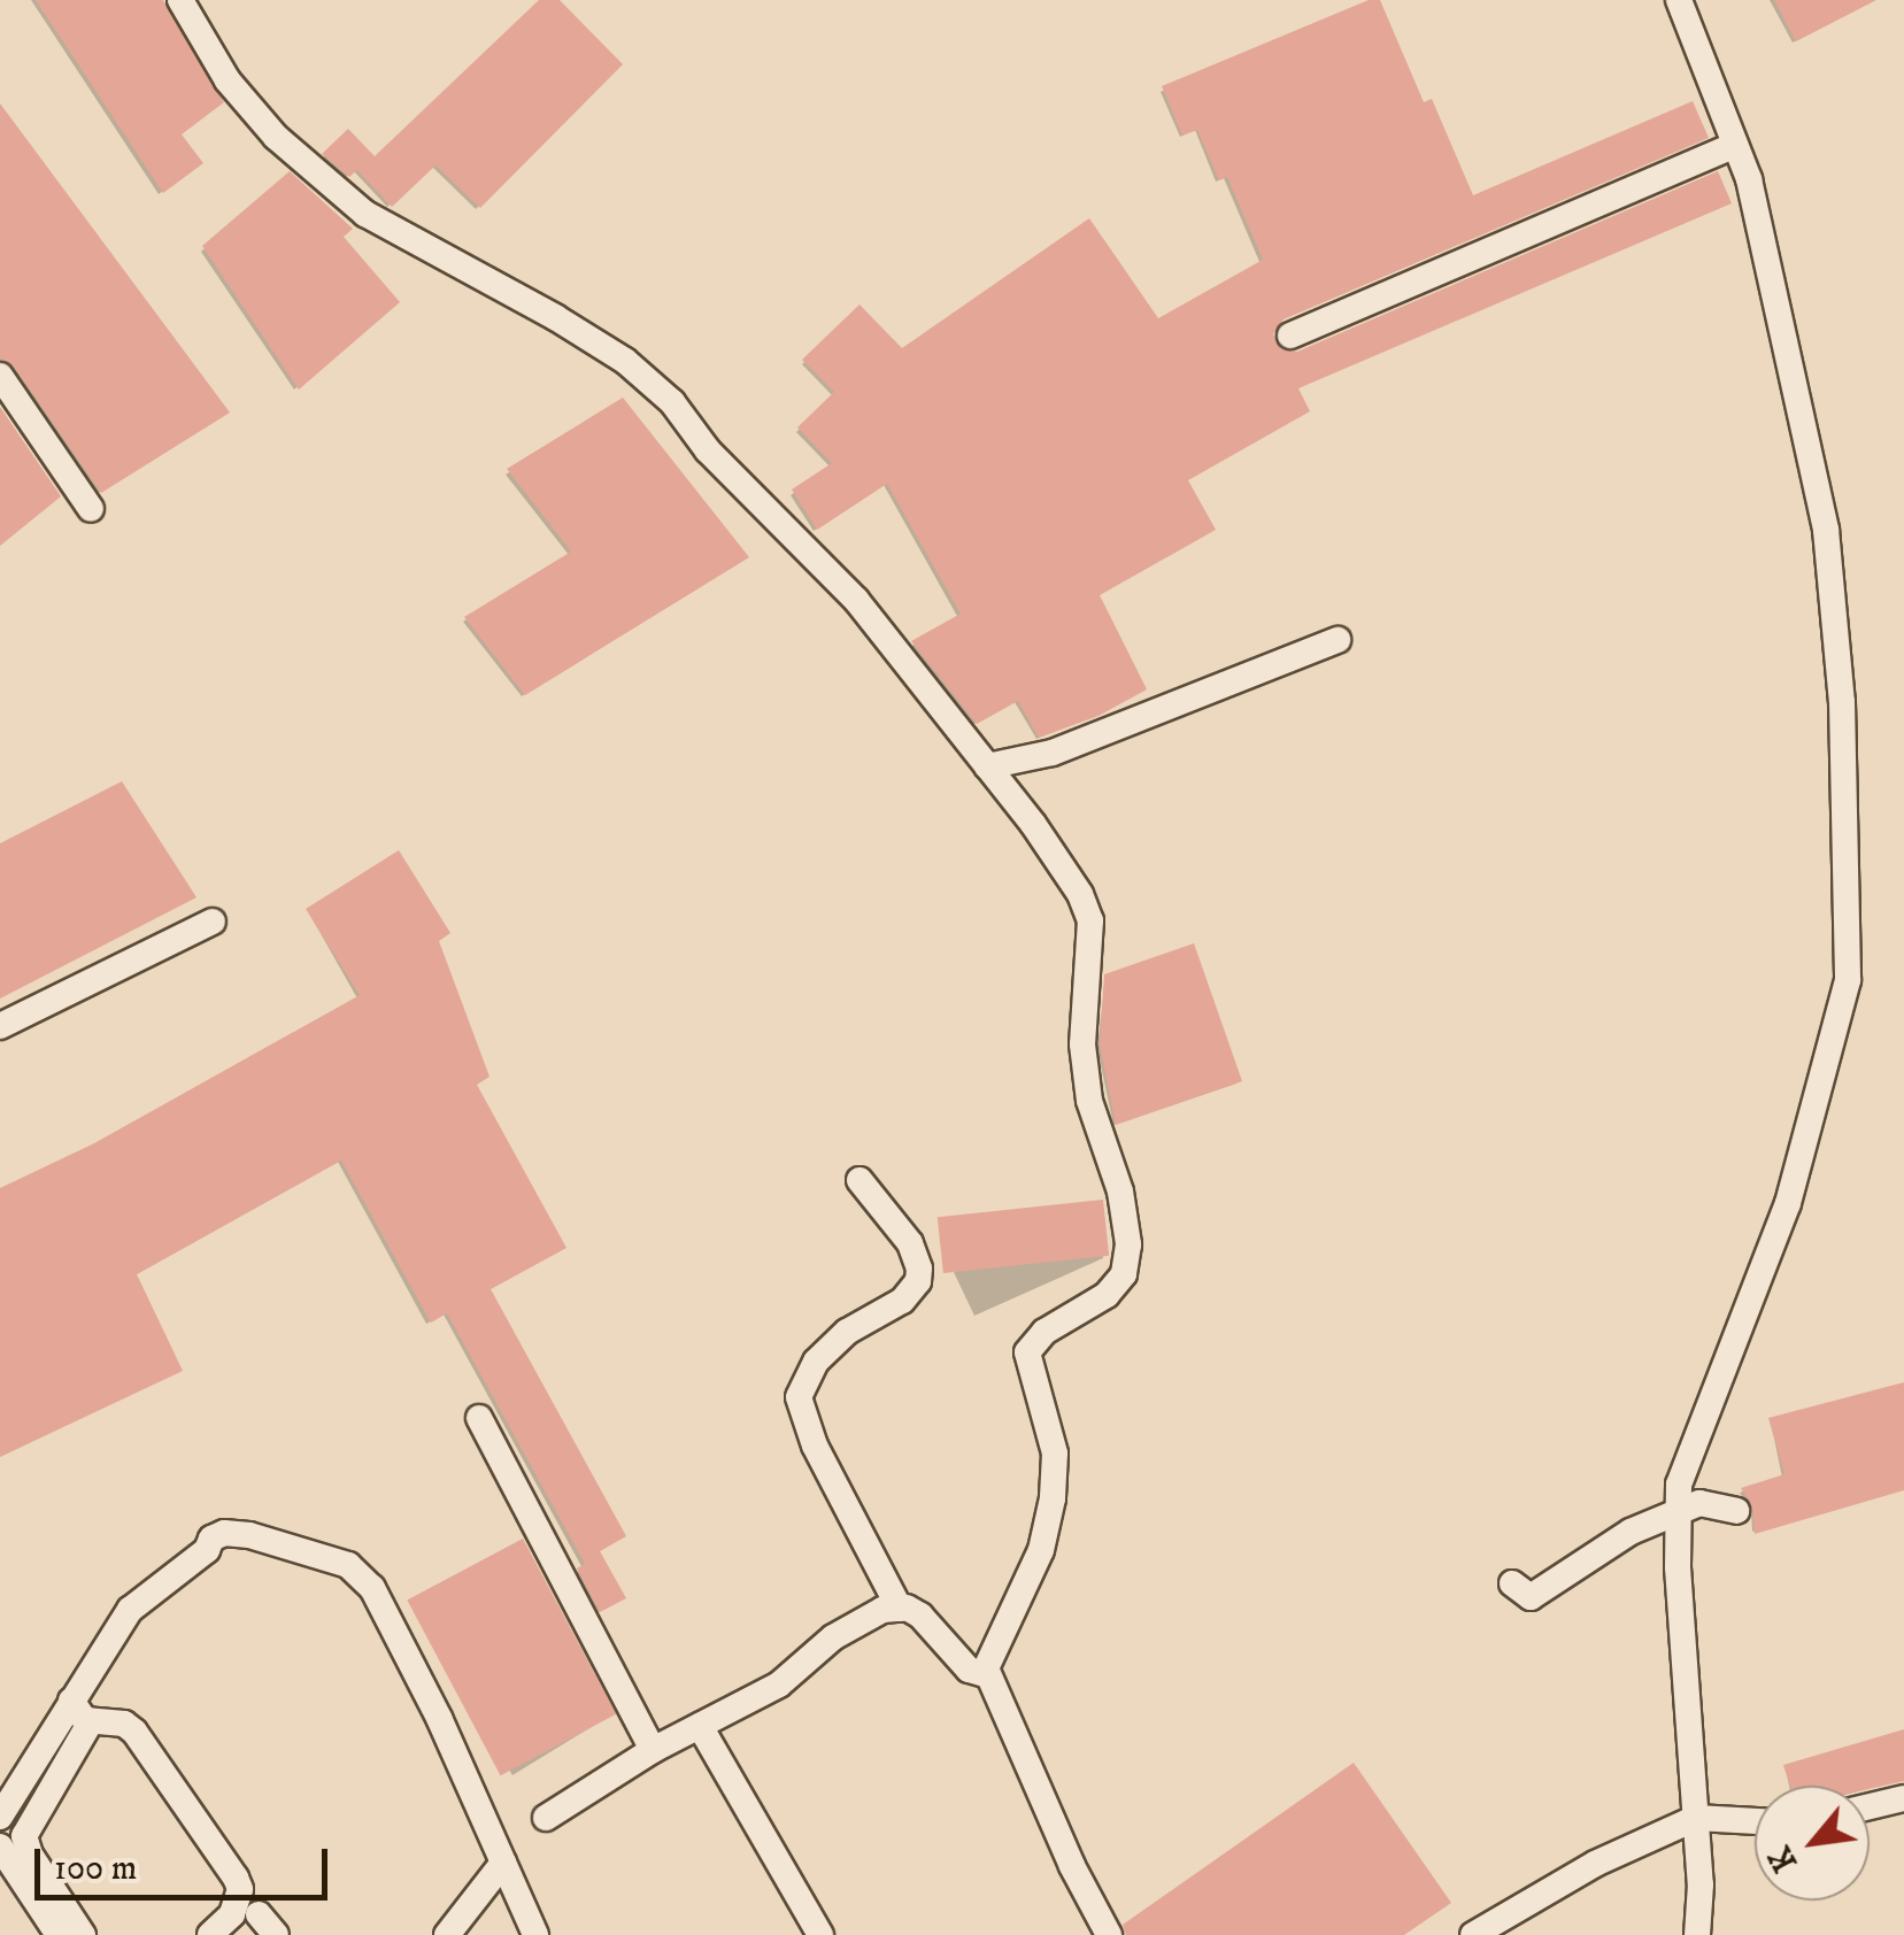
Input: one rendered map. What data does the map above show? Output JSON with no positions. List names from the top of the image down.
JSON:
{
  "scale_bar": "100 m",
  "north": "bottom left"
}
